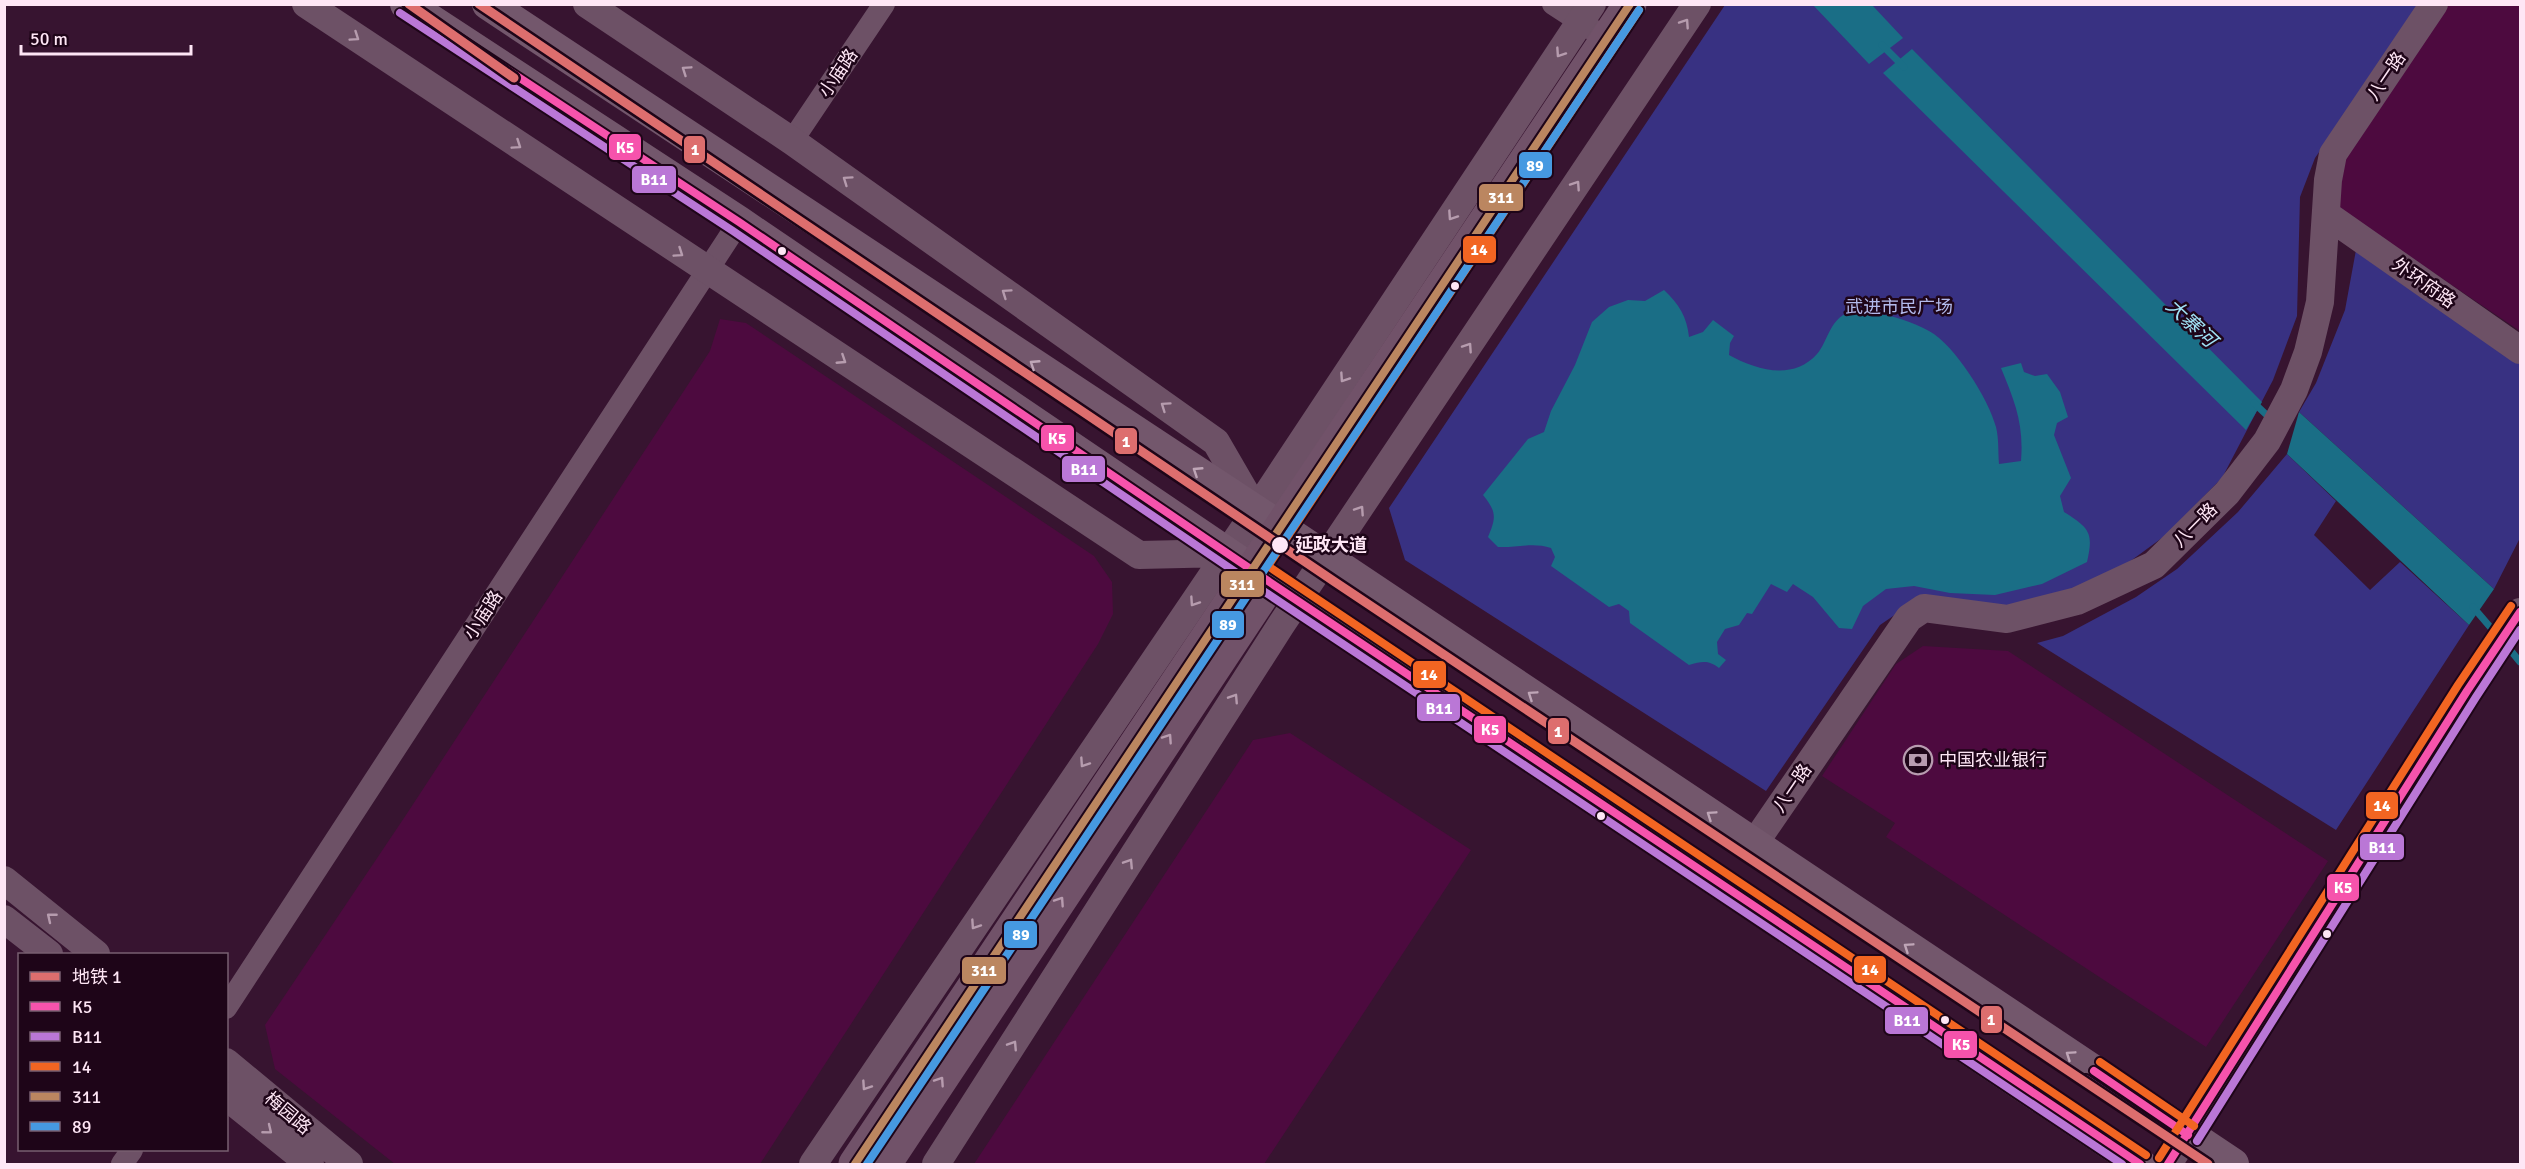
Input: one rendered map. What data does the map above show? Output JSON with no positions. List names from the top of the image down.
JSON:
{
  "streets": {
    "street": [
      "小庙路",
      "八一路",
      "外环府路",
      "梅园路"
    ]
  },
  "crossings": [
    ["八一路", "外环府路"]
  ],
  "water": ["大寨河"],
  "parks": ["武进市民广场"],
  "places": {
    "other": ["延政大道"],
    "bank": ["中国农业银行"]
  },
  "lines": [
    "metro line 1",
    "transit line K5",
    "transit line 311",
    "transit line 14",
    "transit line 89",
    "transit line B11"
  ],
  "legend": [
    "地铁 1",
    "K5",
    "B11",
    "14",
    "311",
    "89"
  ],
  "scale_bar": "50 m"
}
